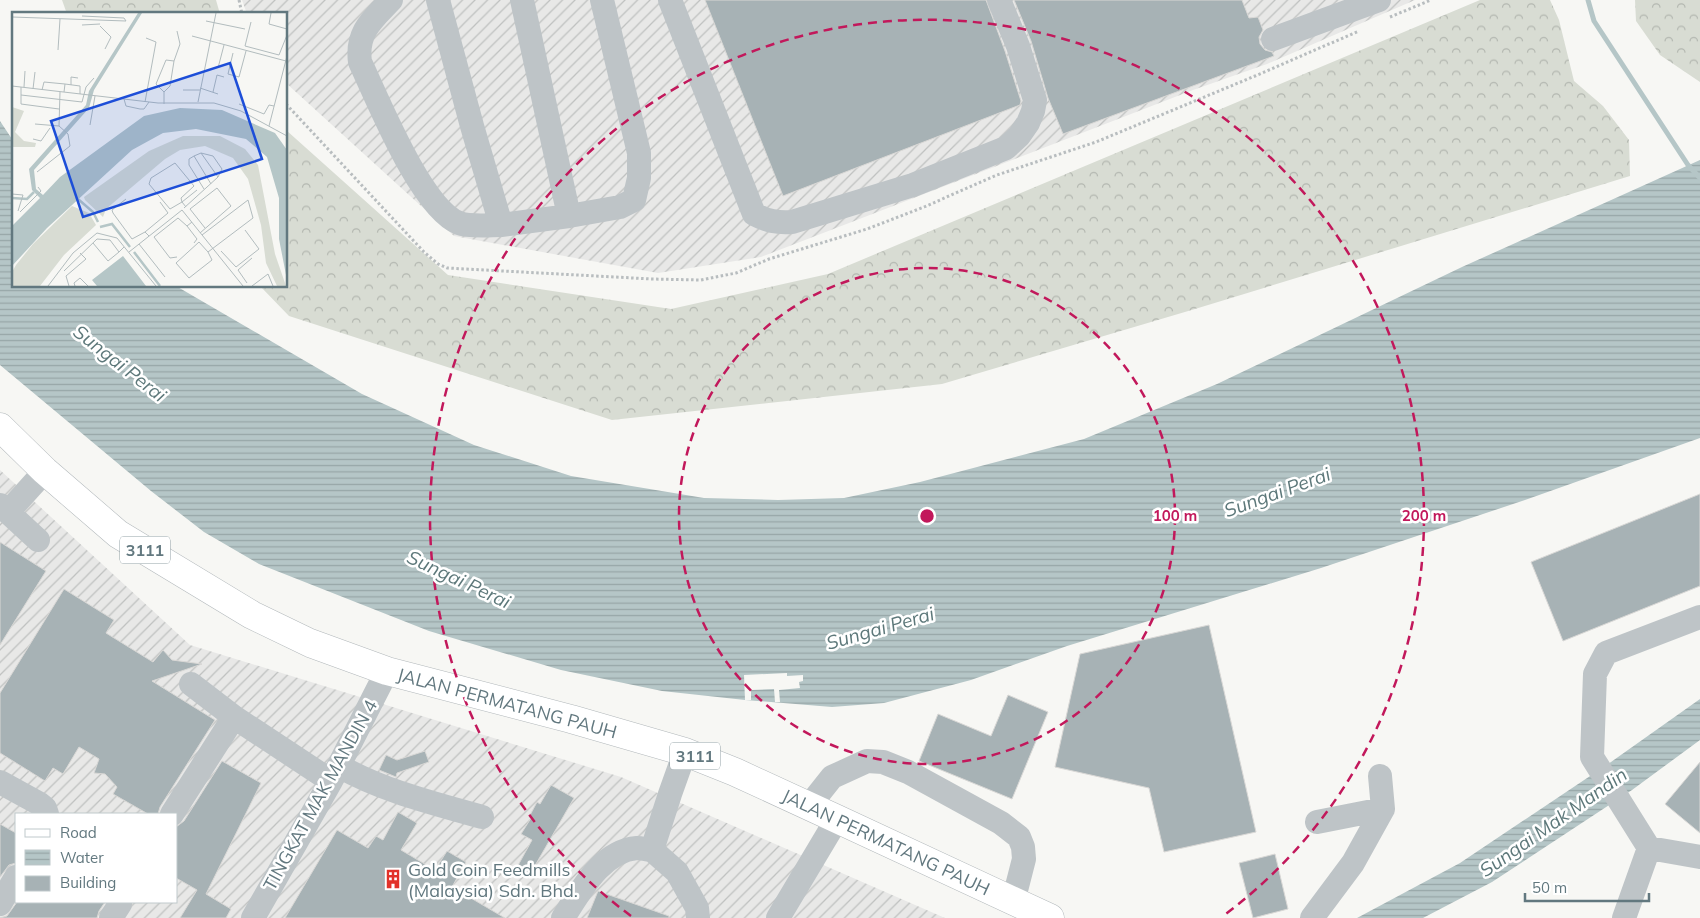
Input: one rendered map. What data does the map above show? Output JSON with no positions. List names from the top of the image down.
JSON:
{
  "streets": {
    "main road": ["3111", "JALAN PERMATANG PAUH"],
    "street": ["TINGKAT MAK MANDIN 4"]
  },
  "crossings": [
    ["JALAN PERMATANG PAUH", "TINGKAT MAK MANDIN 4"]
  ],
  "water": ["Sungai Perai", "Sungai Mak Mandin"],
  "places": {
    "building": ["Gold Coin Feedmills (Malaysia) Sdn. Bhd."]
  },
  "legend": ["Road", "Water", "Building"],
  "scale_bar": "50 m",
  "rings": ["100 m", "200 m"]
}
